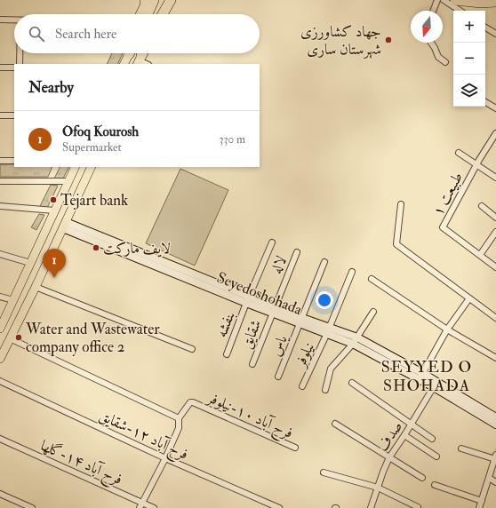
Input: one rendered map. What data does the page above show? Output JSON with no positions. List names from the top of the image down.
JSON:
{
  "streets": {
    "street": [
      "طبیعت ۱",
      "لاله",
      "Seyedoshohada",
      "بنفشه",
      "شقایق",
      "یاس",
      "نیلوفر",
      "فرح آباد ۱۰-نیلوفر",
      "فرح آباد ۱۲-شقایق",
      "صدف",
      "فرح آباد ۱۴-گلها"
    ]
  },
  "crossings": [
    ["لاله", "Seyedoshohada"],
    ["لاله", "شقایق"],
    ["Seyedoshohada", "بنفشه"],
    ["Seyedoshohada", "شقایق"],
    ["Seyedoshohada", "یاس"],
    ["Seyedoshohada", "نیلوفر"],
    ["Seyedoshohada", "صدف"]
  ],
  "districts": ["SEYYED O SHOHADA"],
  "places": [
    "جهاد کشاورزی شهرستان ساری",
    "Tejart bank",
    "لایف مارکت",
    "Water and Wastewater company office 2"
  ],
  "north": "bottom",
  "page": {
    "map_buttons": ["+", "−"],
    "search": "Search here",
    "heading": "Nearby",
    "list": [
      {
        "mark": "1",
        "name": "Ofoq Kourosh",
        "note": "Supermarket",
        "value": "330 m"
      }
    ],
    "pins": "1"
  }
}
